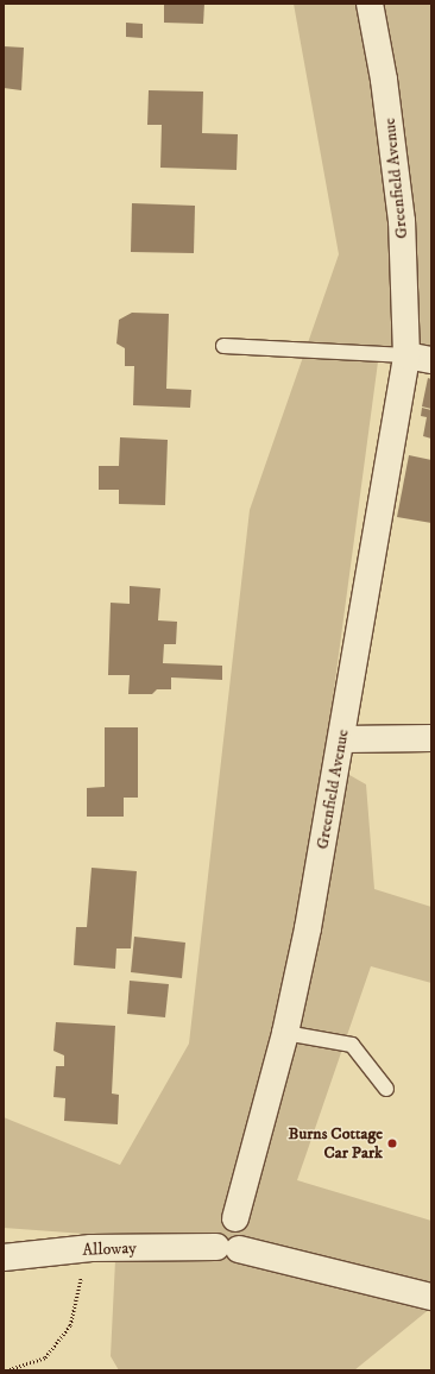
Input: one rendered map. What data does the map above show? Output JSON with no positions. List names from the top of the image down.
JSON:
{
  "streets": {
    "street": ["Greenfield Avenue", "Alloway"]
  },
  "crossings": [
    ["Greenfield Avenue", "Alloway"]
  ],
  "places": ["Burns Cottage Car Park"]
}
